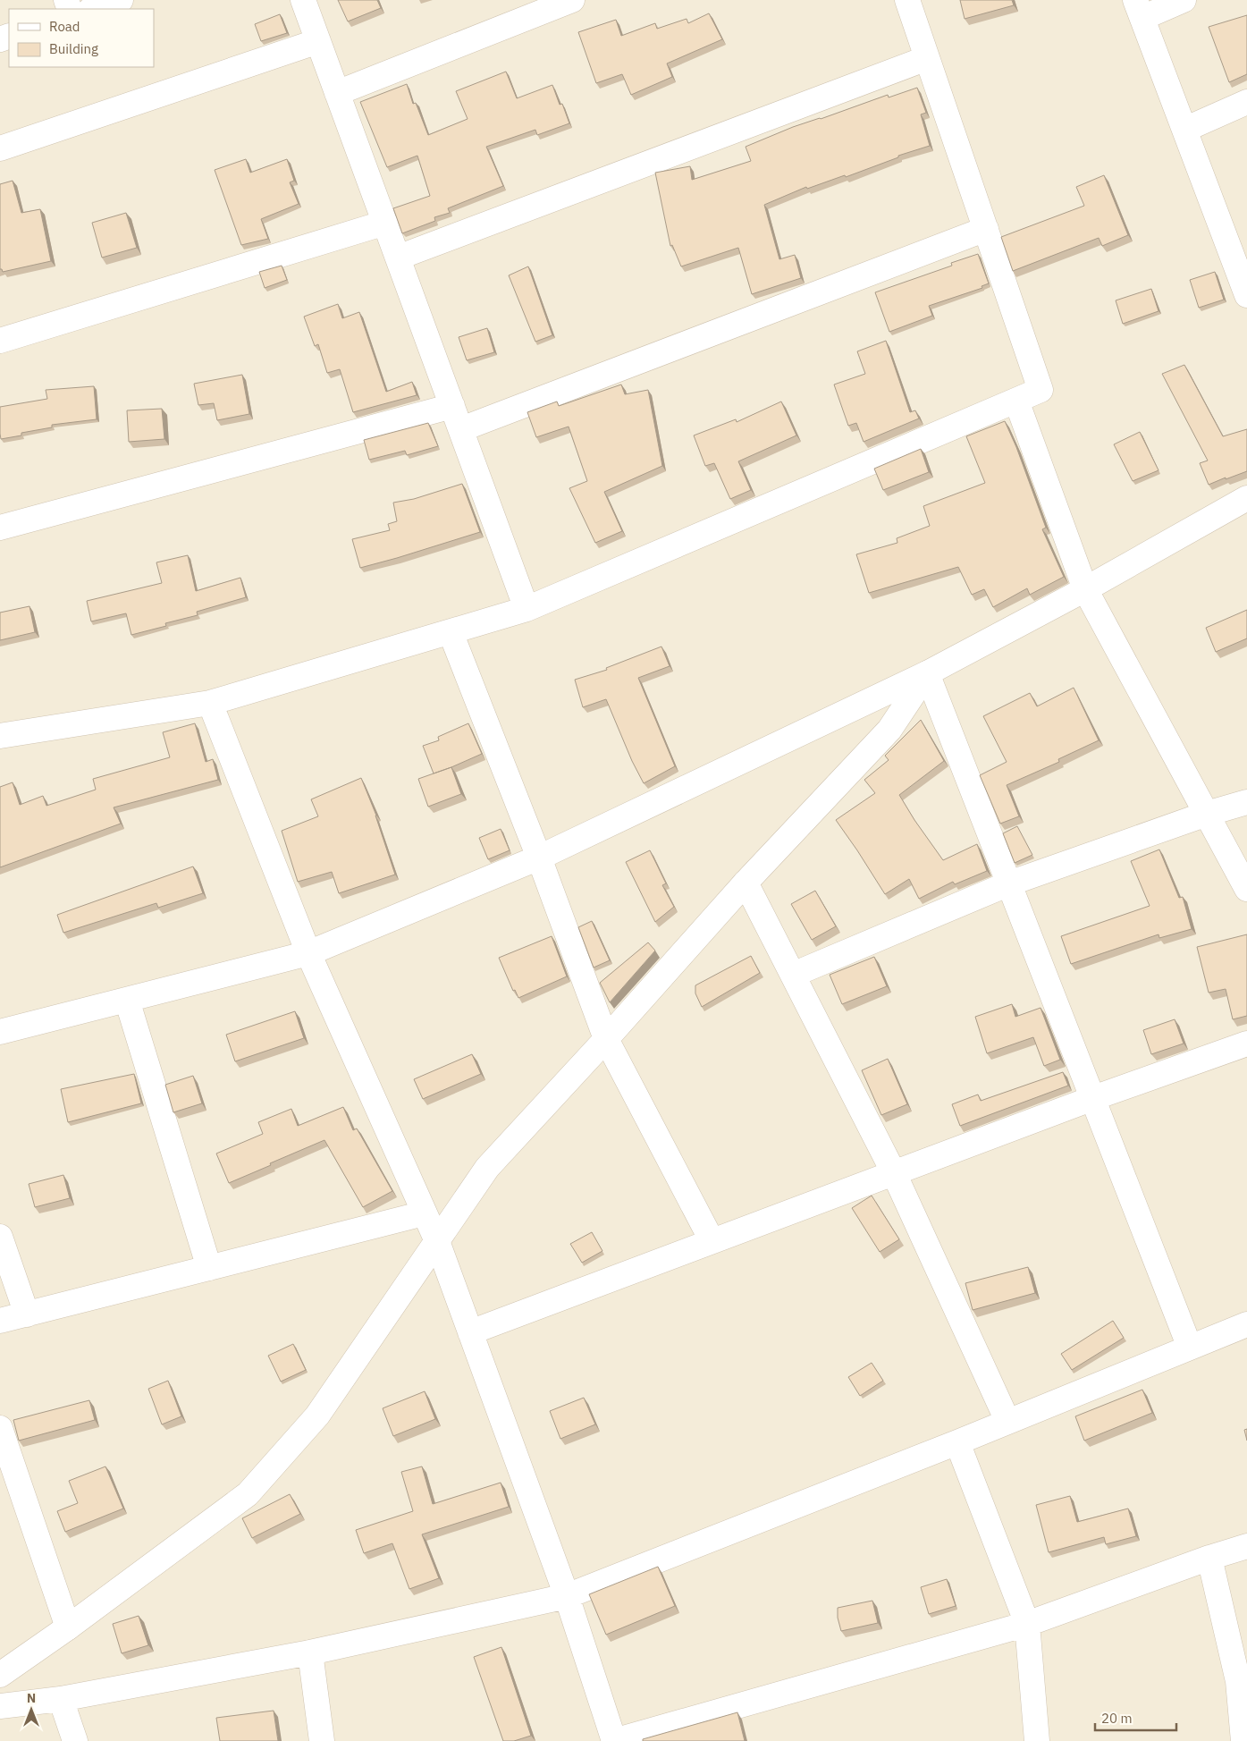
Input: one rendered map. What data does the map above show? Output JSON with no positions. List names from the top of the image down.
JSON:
{
  "legend": ["Road", "Building"],
  "scale_bar": "20 m",
  "north": "top"
}
